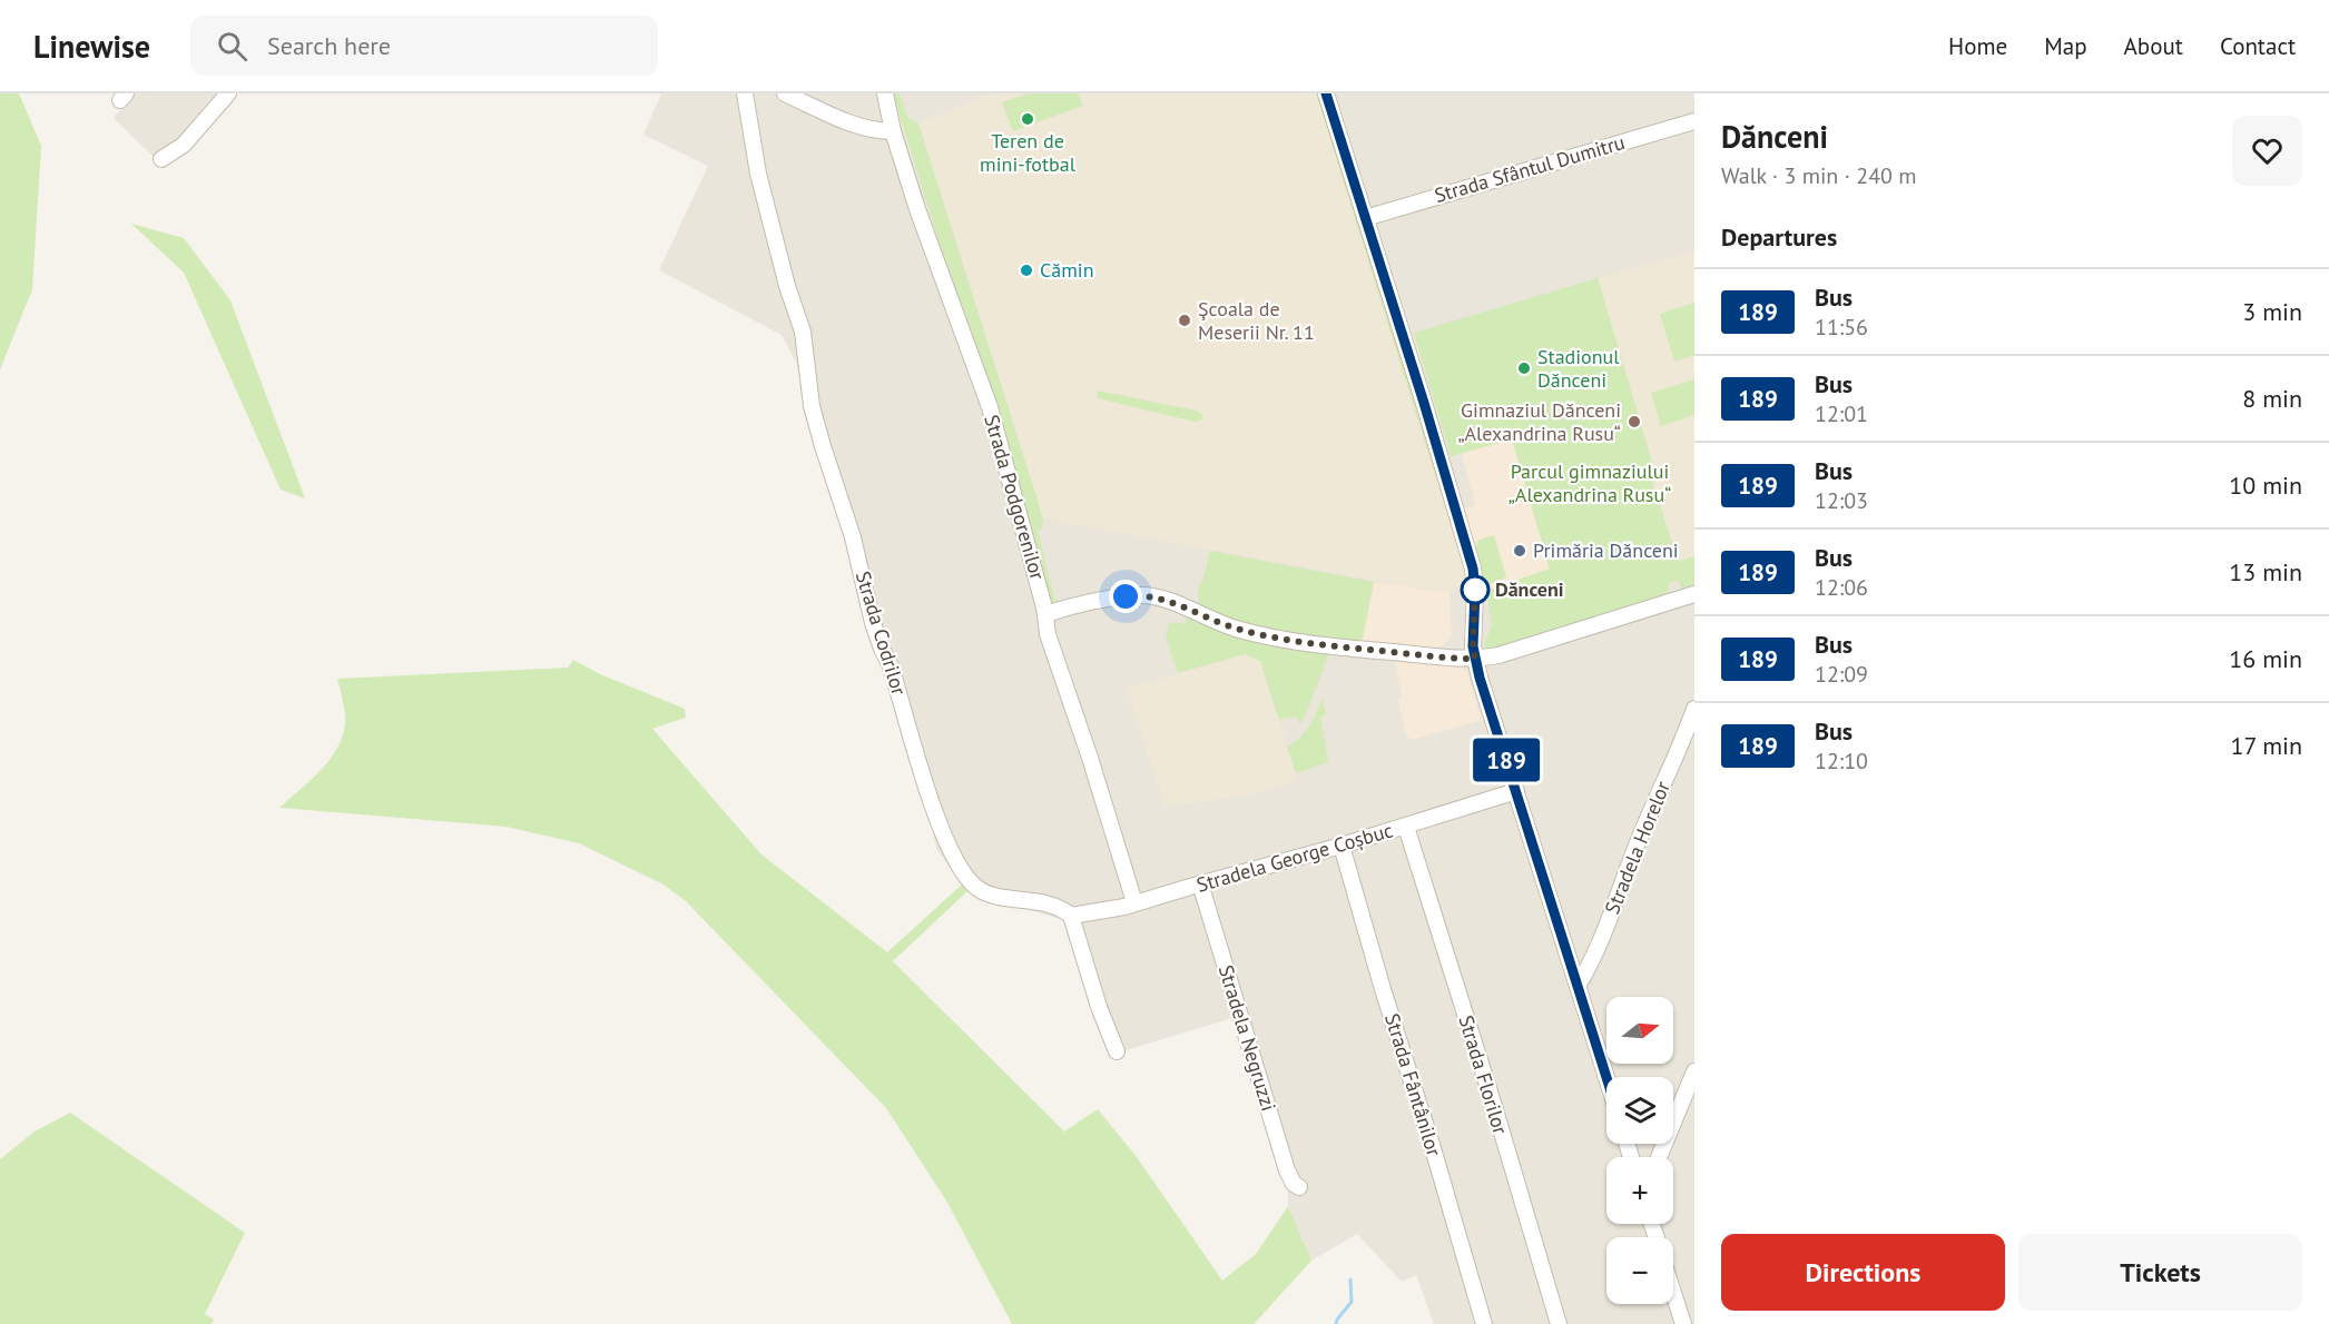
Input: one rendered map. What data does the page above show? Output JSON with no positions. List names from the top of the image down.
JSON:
{
  "streets": {
    "street": [
      "Strada Sfântul Dumitru",
      "Strada Podgorenilor",
      "Strada Codrilor",
      "Stradela Horelor",
      "Stradela George Coșbuc",
      "Stradela Negruzzi",
      "Strada Florilor",
      "Strada Fântânilor"
    ]
  },
  "crossings": [
    ["Strada Podgorenilor", "Stradela George Coșbuc"],
    ["Strada Codrilor", "Stradela George Coșbuc"],
    ["Stradela George Coșbuc", "Stradela Negruzzi"],
    ["Stradela George Coșbuc", "Strada Florilor"],
    ["Stradela George Coșbuc", "Strada Fântânilor"]
  ],
  "parks": ["Parcul gimnaziului „Alexandrina Rusu“"],
  "places": [
    "Teren de mini-fotbal",
    "Cămin",
    "Şcoala de Meserii Nr. 11",
    "Stadionul Dănceni",
    "Gimnaziul Dănceni „Alexandrina Rusu“",
    "Primăria Dănceni",
    "Dănceni"
  ],
  "lines": ["bus line 189"],
  "north": "right",
  "page": {
    "header": "Linewise",
    "search": "Search here",
    "nav": [
      "Home",
      "Map",
      "About",
      "Contact"
    ],
    "on_map": "189",
    "heading": [
      ["Dănceni", "Walk · 3 min · 240 m"],
      "Departures"
    ],
    "list": [
      {
        "mark": "189",
        "name": "Bus",
        "note": "11:56",
        "value": "3 min"
      },
      {
        "mark": "189",
        "name": "Bus",
        "note": "12:01",
        "value": "8 min"
      },
      {
        "mark": "189",
        "name": "Bus",
        "note": "12:03",
        "value": "10 min"
      },
      {
        "mark": "189",
        "name": "Bus",
        "note": "12:06",
        "value": "13 min"
      },
      {
        "mark": "189",
        "name": "Bus",
        "note": "12:09",
        "value": "16 min"
      },
      {
        "mark": "189",
        "name": "Bus",
        "note": "12:10",
        "value": "17 min"
      }
    ],
    "map_buttons": ["+", "−"],
    "buttons": ["Directions", "Tickets"]
  }
}
